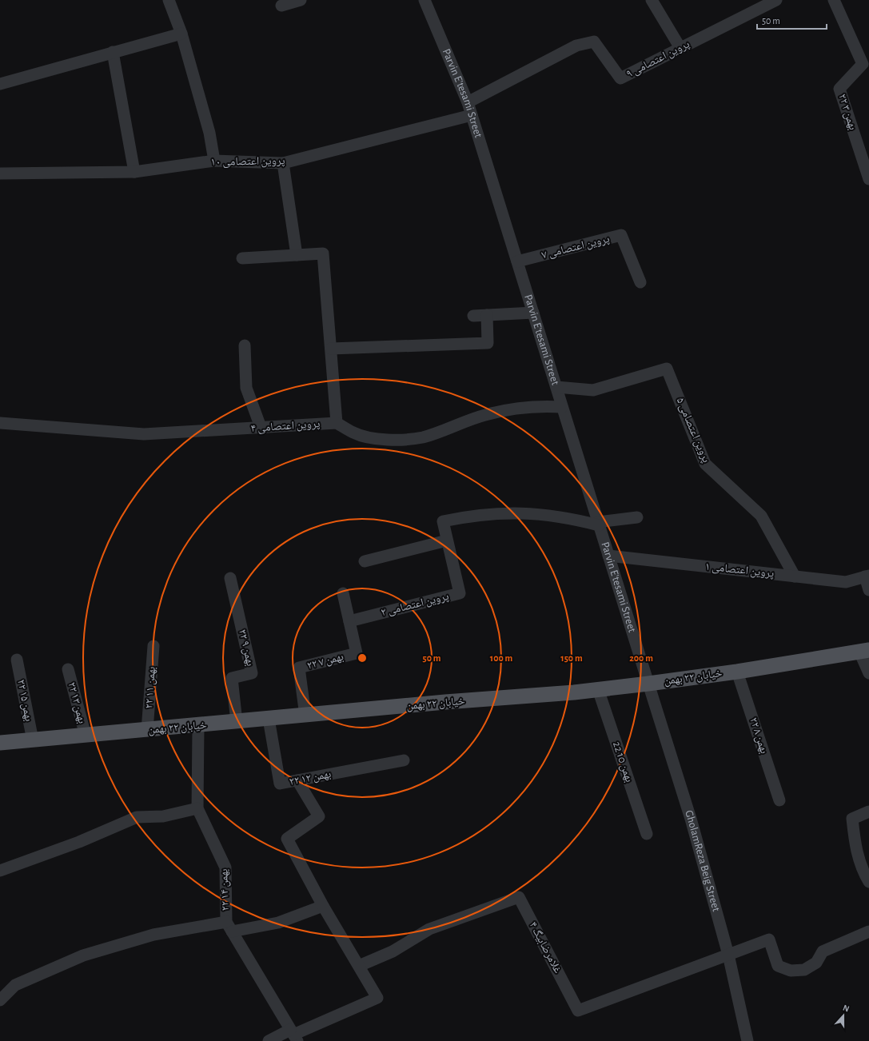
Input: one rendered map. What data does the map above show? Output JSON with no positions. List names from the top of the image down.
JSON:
{
  "streets": {
    "main road": ["خیابان ۲۲ بهمن"],
    "street": [
      "پروین اعتصامی ۹",
      "Parvin E'tesami Street",
      "۲۲ بهمن ۳",
      "پروین اعتصامی ۱۰",
      "پروین اعتصامی ۷",
      "پروین اعتصامی ۴",
      "پروین اعتصامی ۵",
      "پروین اعتصامی ۱",
      "پروین اعتصامی ۲",
      "۲۲ بهمن ۹",
      "۲۲ بهمن ۷",
      "۲۲ بهمن ۱۱",
      "۲۲ بهمن ۱۵",
      "۲۲ بهمن ‍۱۳",
      "۲۲ بهمن ۸",
      "22 بهمن 10",
      "۲۲ بهمن ۱۲",
      "GholamReza Beig Street",
      "۲۲ بهمن ۱۴",
      "غلامرضابیگ ۴"
    ]
  },
  "crossings": [
    ["پروین اعتصامی ۹", "Parvin E'tesami Street"],
    ["Parvin E'tesami Street", "پروین اعتصامی ۱۰"],
    ["Parvin E'tesami Street", "پروین اعتصامی ۷"],
    ["Parvin E'tesami Street", "پروین اعتصامی ۴"],
    ["Parvin E'tesami Street", "پروین اعتصامی ۵"],
    ["Parvin E'tesami Street", "پروین اعتصامی ۱"],
    ["Parvin E'tesami Street", "پروین اعتصامی ۲"],
    ["Parvin E'tesami Street", "خیابان ۲۲ بهمن"],
    ["Parvin E'tesami Street", "GholamReza Beig Street"],
    ["پروین اعتصامی ۵", "پروین اعتصامی ۱"],
    ["پروین اعتصامی ۲", "۲۲ بهمن ۷"],
    ["۲۲ بهمن ۹", "خیابان ۲۲ بهمن"],
    ["۲۲ بهمن ۷", "خیابان ۲۲ بهمن"],
    ["خیابان ۲۲ بهمن", "۲۲ بهمن ۱۱"],
    ["خیابان ۲۲ بهمن", "۲۲ بهمن ۱۵"],
    ["خیابان ۲۲ بهمن", "۲۲ بهمن ‍۱۳"],
    ["خیابان ۲۲ بهمن", "۲۲ بهمن ۸"],
    ["خیابان ۲۲ بهمن", "22 بهمن 10"],
    ["خیابان ۲۲ بهمن", "۲۲ بهمن ۱۲"],
    ["خیابان ۲۲ بهمن", "GholamReza Beig Street"],
    ["خیابان ۲۲ بهمن", "۲۲ بهمن ۱۴"],
    ["GholamReza Beig Street", "غلامرضابیگ ۴"]
  ],
  "scale_bar": "50 m",
  "north": "top",
  "rings": [
    "50 m",
    "100 m",
    "150 m",
    "200 m"
  ]
}
